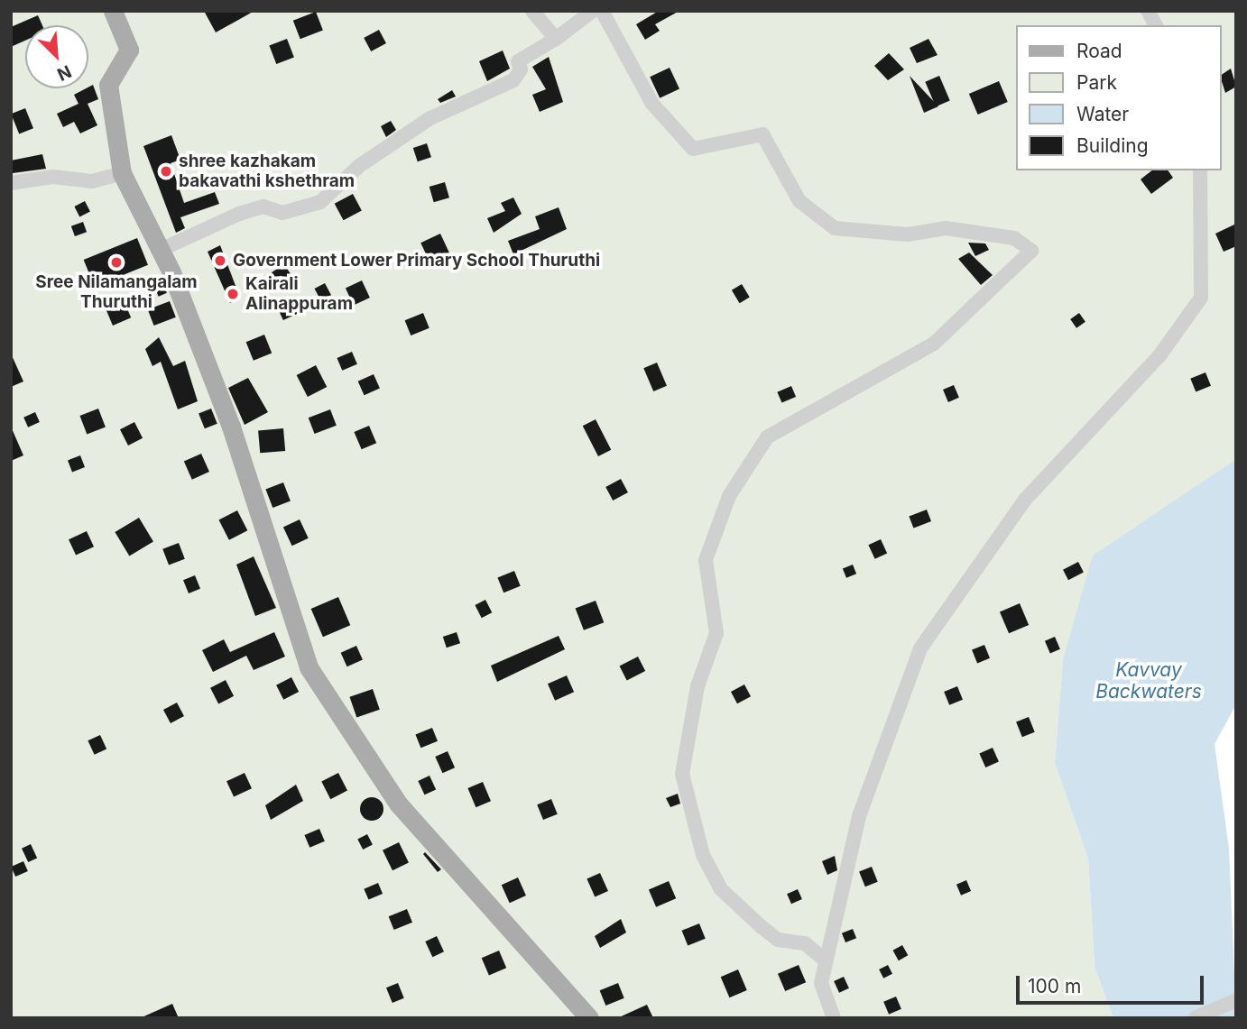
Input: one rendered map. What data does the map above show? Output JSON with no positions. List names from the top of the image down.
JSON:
{
  "water": ["Kavvay Backwaters"],
  "places": [
    "shree kazhakam bakavathi kshethram",
    "Government Lower Primary School Thuruthi",
    "Sree Nilamangalam Thuruthi",
    "Kairali Alinappuram"
  ],
  "legend": [
    "Road",
    "Park",
    "Water",
    "Building"
  ],
  "scale_bar": "100 m",
  "north": "bottom right"
}
